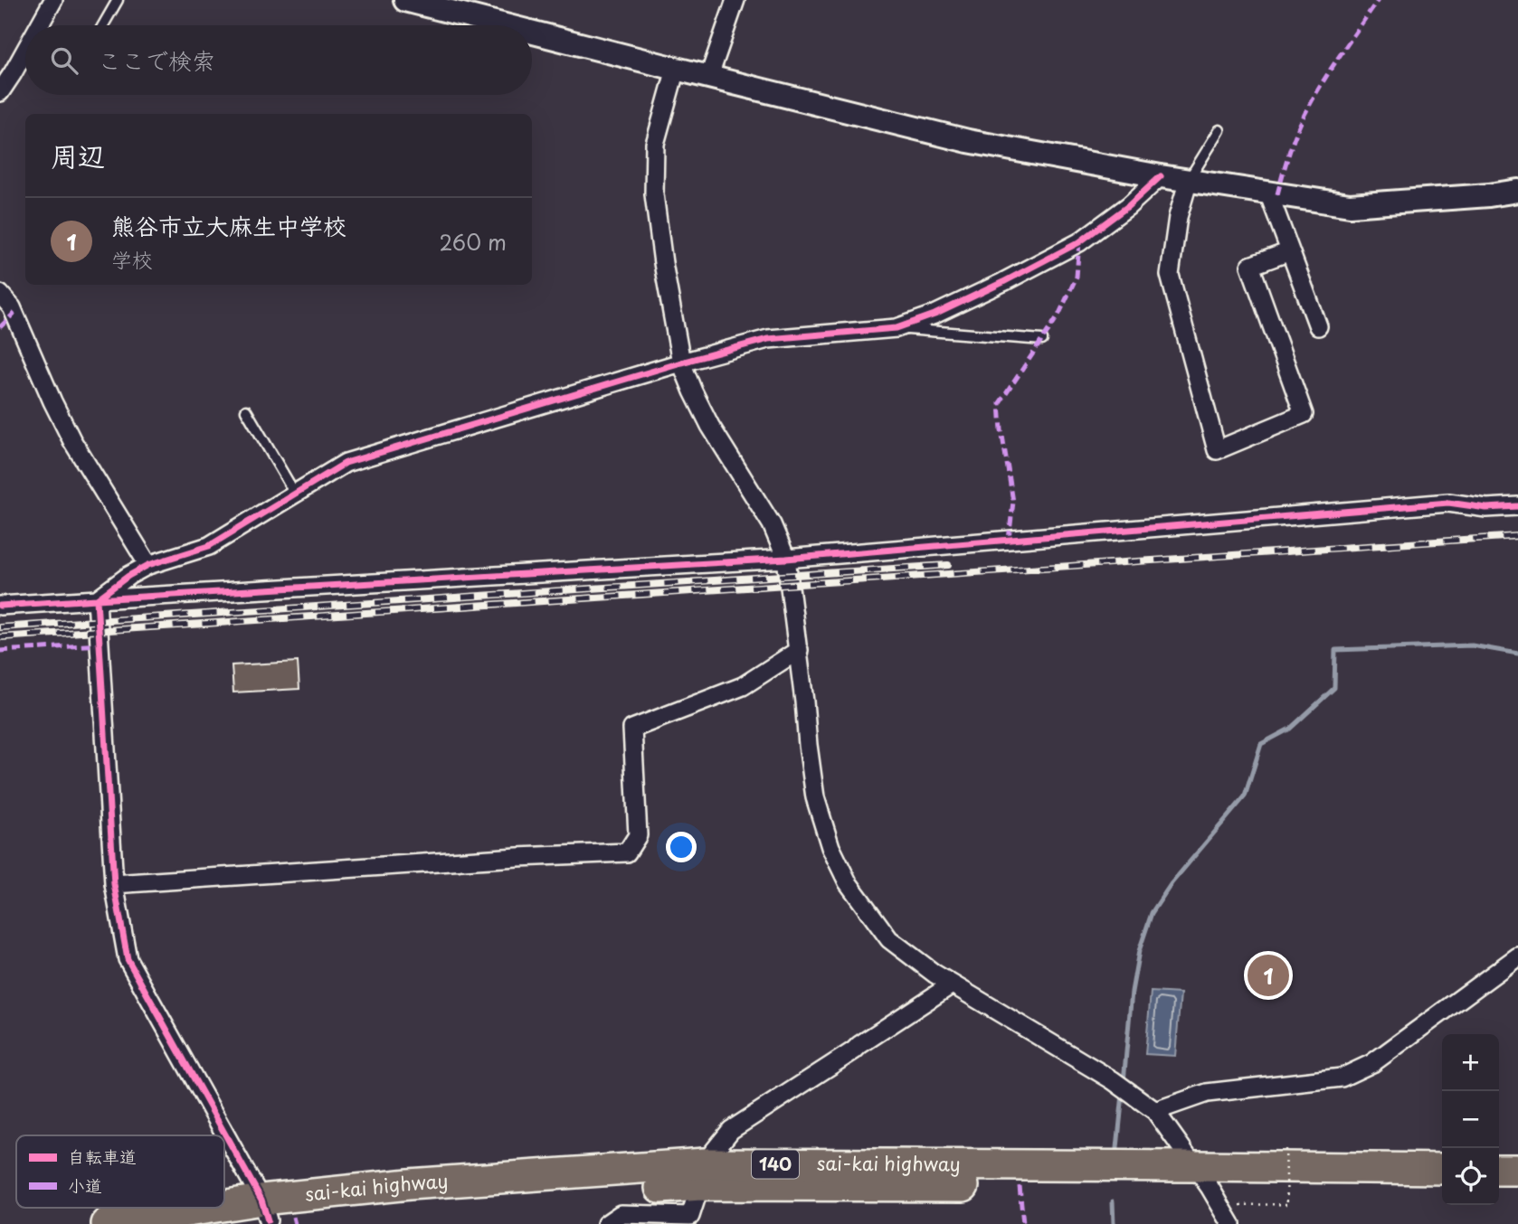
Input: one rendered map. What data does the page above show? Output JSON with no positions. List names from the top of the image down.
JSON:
{
  "streets": {
    "highway": ["140", "sai-kai highway"]
  },
  "legend": ["自転車道", "小道"],
  "page": {
    "search": "ここで検索",
    "heading": "周辺",
    "list": [
      {
        "mark": "1",
        "name": "熊谷市立大麻生中学校",
        "note": "学校",
        "value": "260 m"
      }
    ],
    "pins": "1",
    "map_buttons": ["+", "−"]
  }
}
